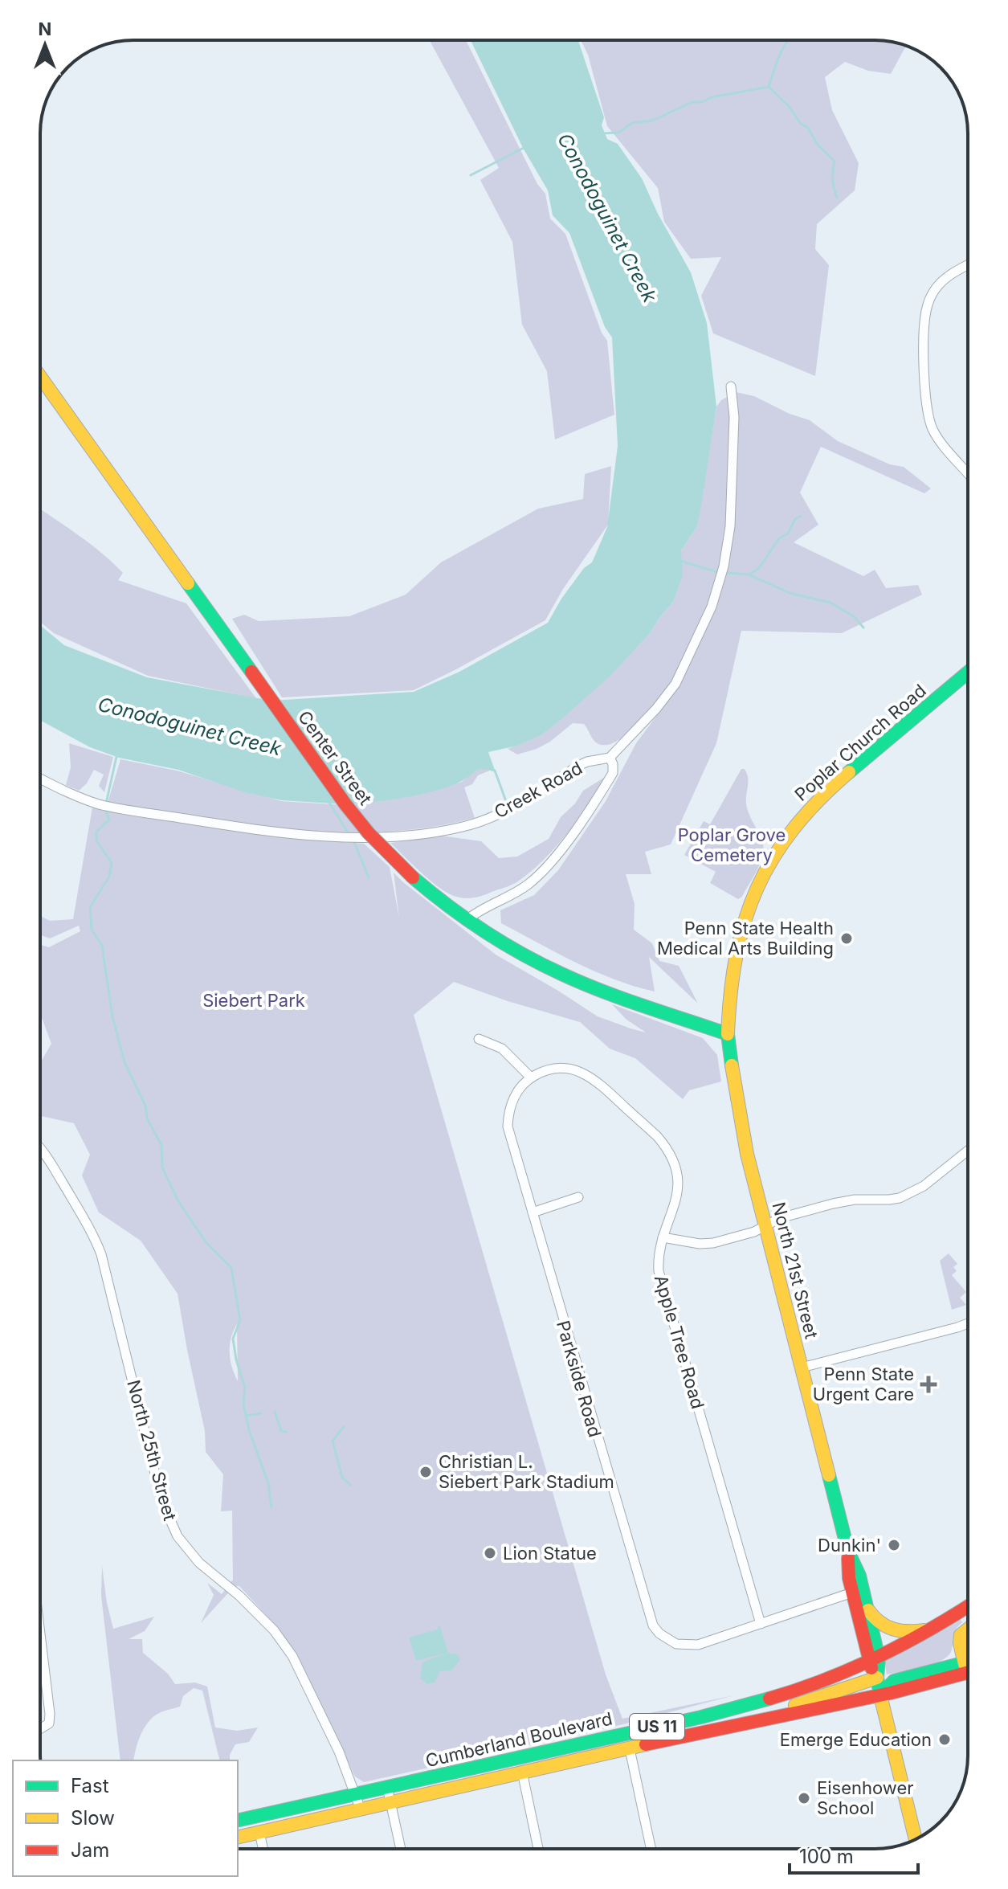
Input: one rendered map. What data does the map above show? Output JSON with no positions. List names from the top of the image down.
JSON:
{
  "streets": {
    "main road": [
      "Poplar Church Road",
      "Center Street",
      "North 21st Street",
      "US 11",
      "Cumberland Boulevard"
    ],
    "street": [
      "Creek Road",
      "Apple Tree Road",
      "Parkside Road",
      "North 25th Street"
    ]
  },
  "crossings": [
    ["Poplar Church Road", "Center Street"],
    ["Poplar Church Road", "North 21st Street"],
    ["Center Street", "North 21st Street"],
    ["North 21st Street", "Parkside Road"],
    ["North 21st Street", "US 11"],
    ["North 21st Street", "Cumberland Boulevard"],
    ["Apple Tree Road", "Parkside Road"],
    ["North 25th Street", "Cumberland Boulevard"],
    ["US 11", "Cumberland Boulevard"]
  ],
  "water": ["Conodoguinet Creek"],
  "parks": ["Poplar Grove Cemetery", "Siebert Park"],
  "places": {
    "other": [
      "Penn State Health Medical Arts Building",
      "Christian L. Siebert Park Stadium",
      "Dunkin'",
      "Lion Statue",
      "Emerge Education",
      "Eisenhower School"
    ],
    "health": ["Penn State Urgent Care"]
  },
  "legend": ["Fast", "Slow", "Jam"],
  "scale_bar": "100 m",
  "north": "top"
}
